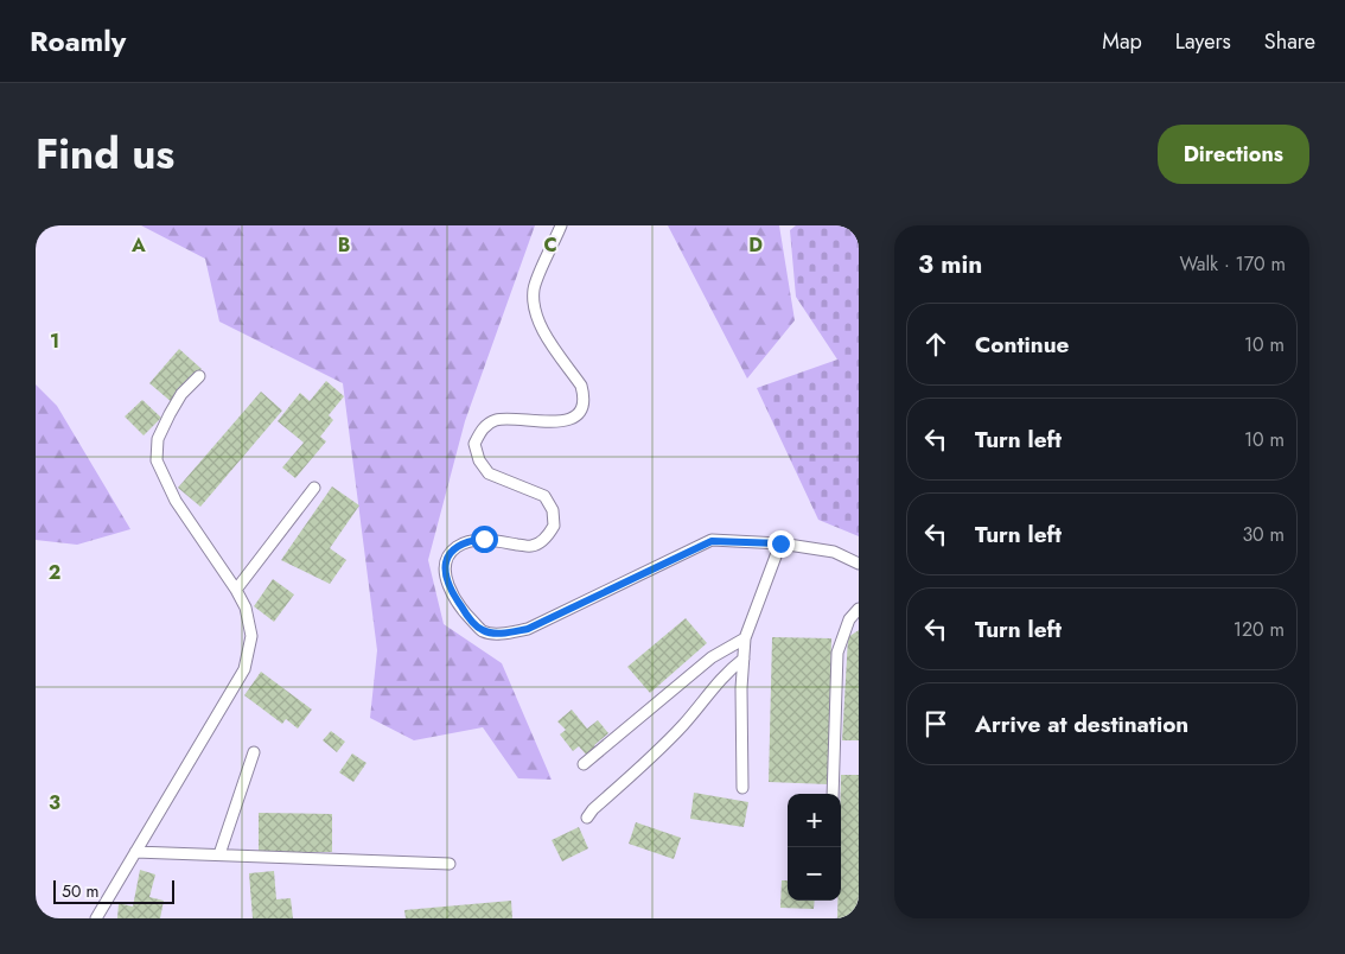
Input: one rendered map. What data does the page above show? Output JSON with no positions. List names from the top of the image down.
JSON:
{
  "scale_bar": "50 m",
  "page": {
    "header": "Roamly",
    "nav": ["Map", "Layers", "Share"],
    "title": "Find us",
    "buttons": "Directions",
    "heading": ["3 min", "Walk · 170 m"],
    "list": [
      ["Continue", "10 m"],
      ["Turn left", "10 m"],
      ["Turn left", "30 m"],
      ["Turn left", "120 m"],
      "Arrive at destination"
    ],
    "map_buttons": ["+", "−"],
    "scale": "50 m"
  },
  "grid": {
    "columns": [
      "A",
      "B",
      "C",
      "D"
    ],
    "rows": ["1", "2", "3"]
  }
}
